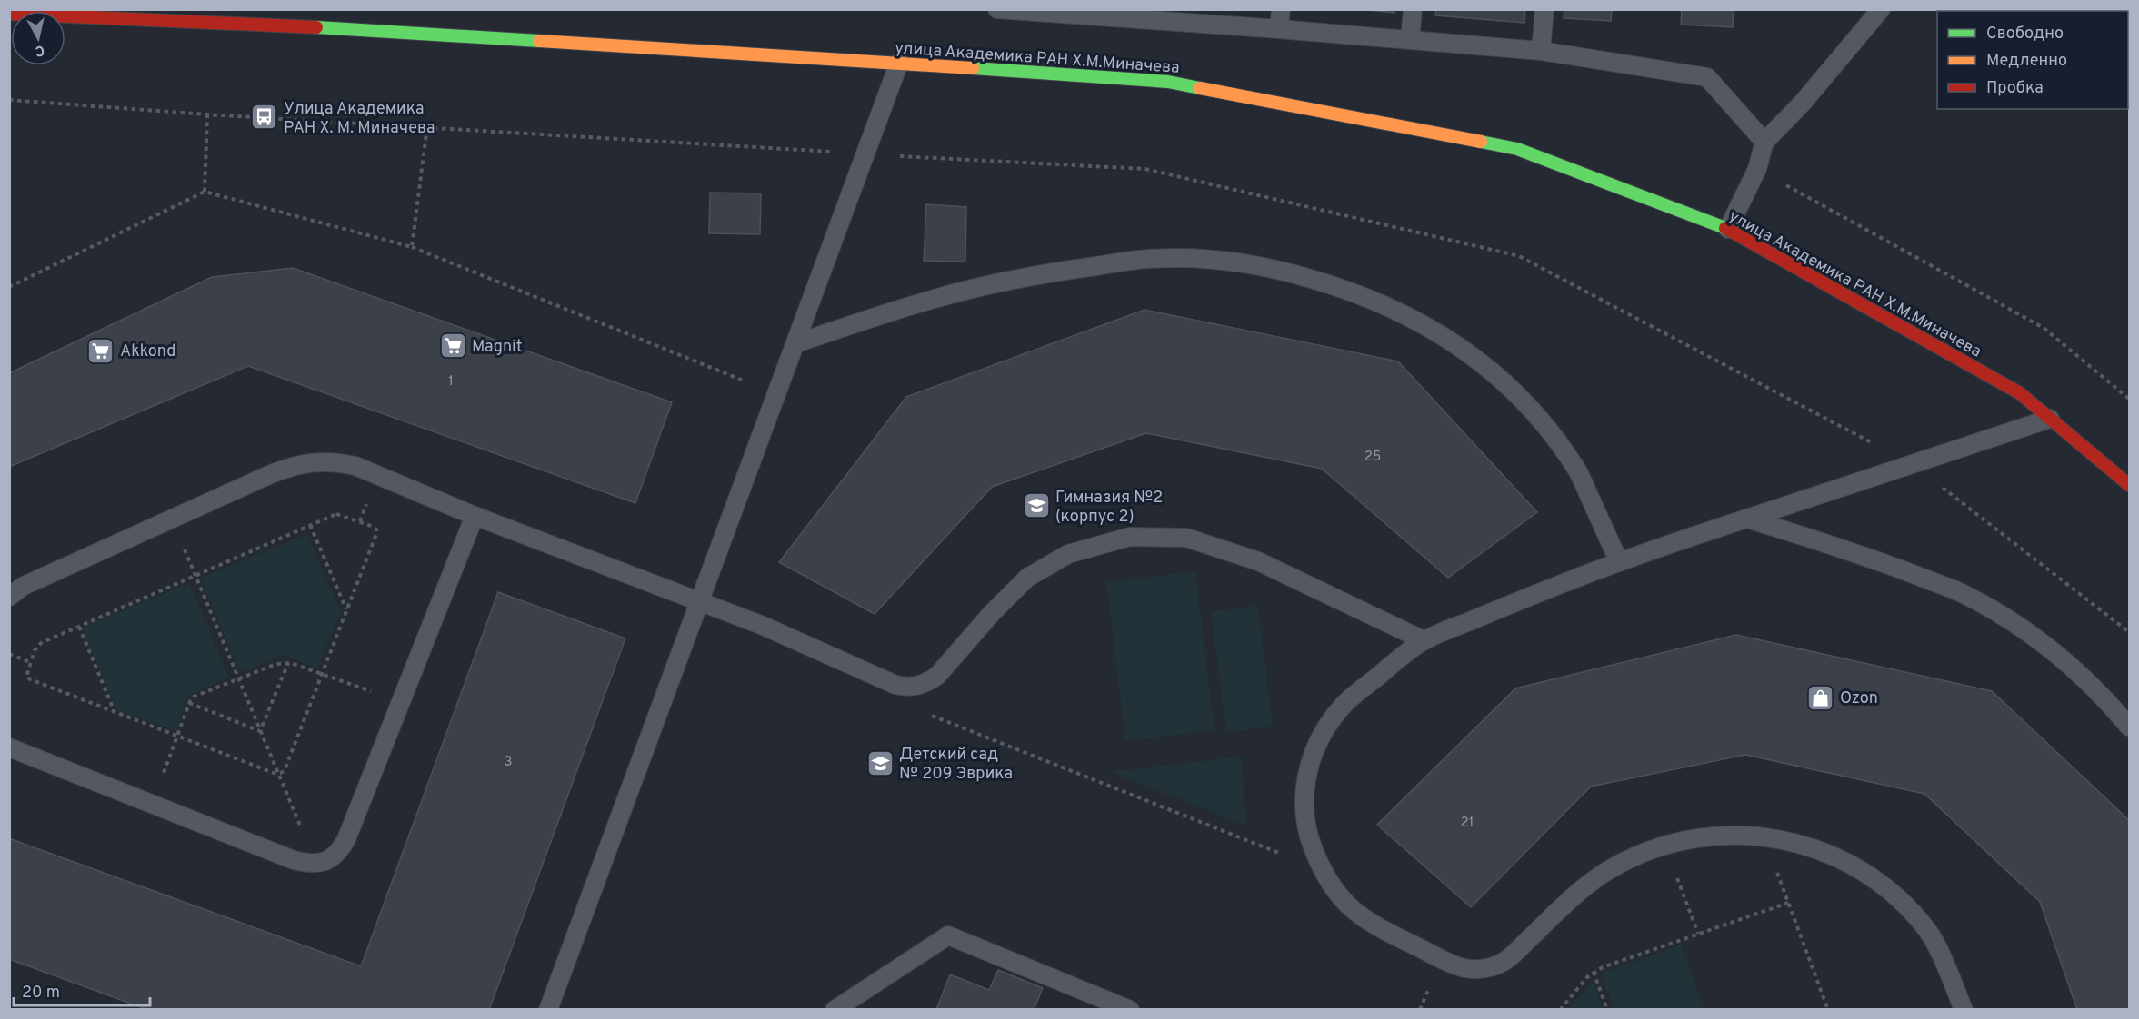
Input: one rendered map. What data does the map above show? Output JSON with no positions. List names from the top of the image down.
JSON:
{
  "streets": {
    "street": ["улица Академика РАН Х.М.Миначева"]
  },
  "places": {
    "bus stop": ["Улица Академика РАН Х. М. Миначева"],
    "supermarket": ["Magnit", "Akkond"],
    "school or university": ["Гимназия №2 (корпус 2)", "Детский сад № 209 Эврика"],
    "shop": ["Ozon"]
  },
  "house_numbers": [
    "1",
    "25",
    "3",
    "21"
  ],
  "legend": ["Свободно", "Медленно", "Пробка"],
  "scale_bar": "20 m",
  "north": "bottom"
}
